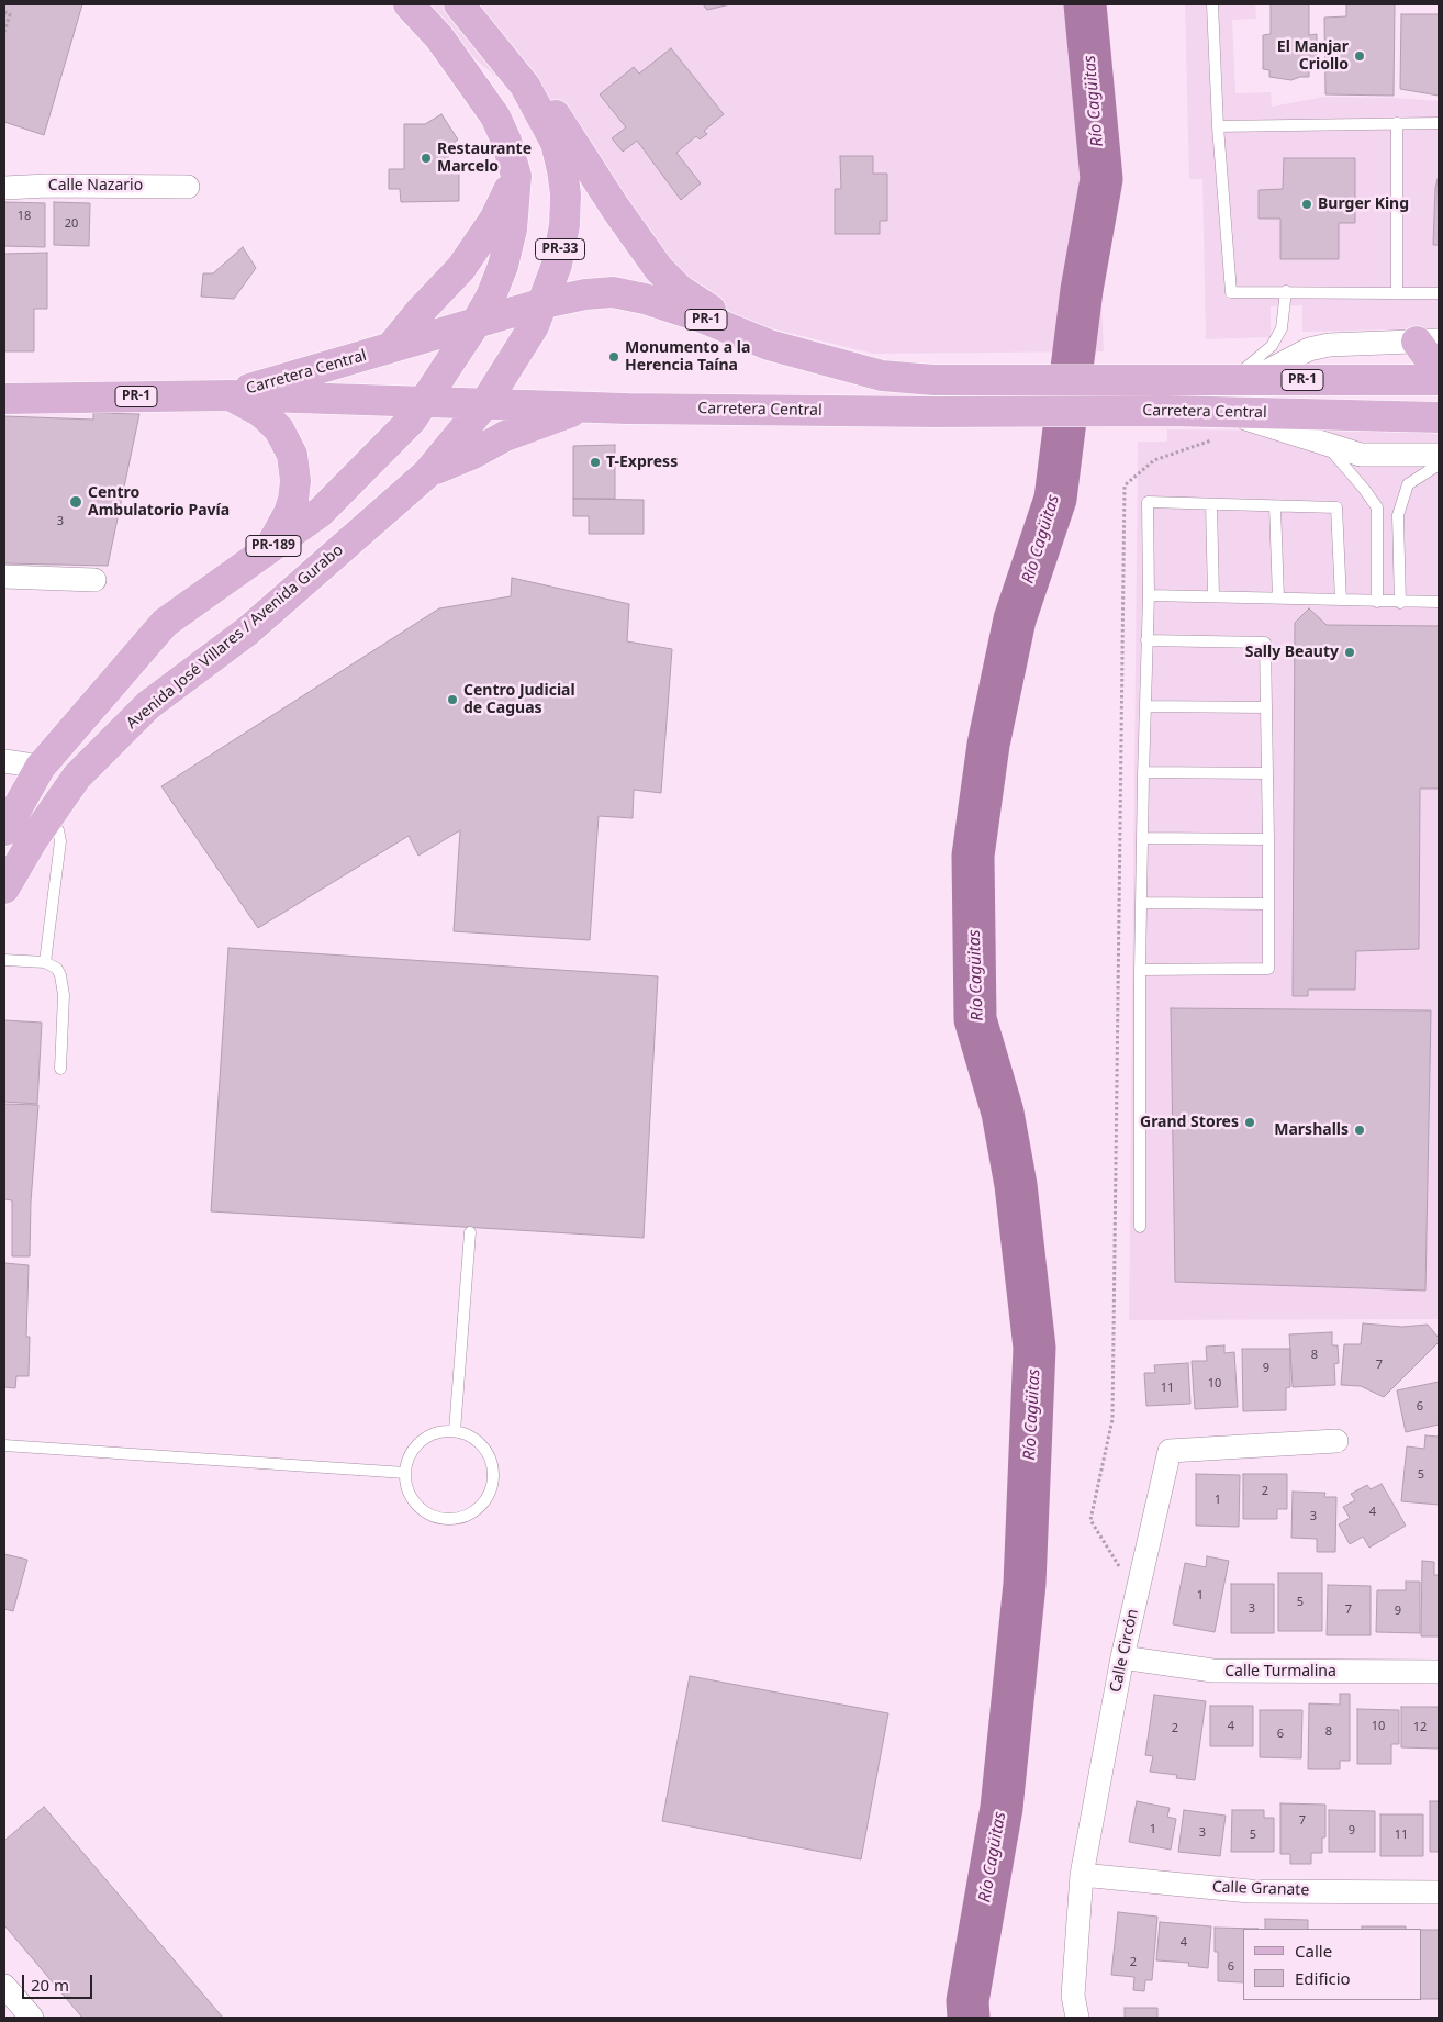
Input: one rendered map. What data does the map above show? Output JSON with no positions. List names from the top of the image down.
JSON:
{
  "streets": {
    "main road": [
      "PR-33",
      "PR-1",
      "Carretera Central",
      "PR-189",
      "Avenida José Villares / Avenida Gurabo"
    ],
    "street": [
      "Calle Nazario",
      "Calle Circón",
      "Calle Turmalina",
      "Calle Granate"
    ]
  },
  "crossings": [
    ["PR-33", "Carretera Central"],
    ["PR-33", "Avenida José Villares / Avenida Gurabo"],
    ["PR-1", "Carretera Central"],
    ["Carretera Central", "PR-189"],
    ["Carretera Central", "Avenida José Villares / Avenida Gurabo"],
    ["Calle Circón", "Calle Turmalina"],
    ["Calle Circón", "Calle Granate"]
  ],
  "water": ["Río Cagüitas"],
  "places": [
    "El Manjar Criollo",
    "Restaurante Marcelo",
    "Burger King",
    "Monumento a la Herencia Taína",
    "T-Express",
    "Centro Ambulatorio Pavía",
    "Sally Beauty",
    "Centro Judicial de Caguas",
    "Grand Stores",
    "Marshalls"
  ],
  "house_numbers": [
    "18",
    "20",
    "3",
    "8",
    "7",
    "9",
    "10",
    "11",
    "6",
    "5",
    "2",
    "1",
    "4",
    "3",
    "1",
    "5",
    "3",
    "7",
    "9",
    "4",
    "10",
    "12",
    "2",
    "8",
    "6",
    "7",
    "1",
    "9",
    "3",
    "5",
    "11",
    "4",
    "2",
    "6"
  ],
  "legend": ["Calle", "Edificio"],
  "scale_bar": "20 m"
}
